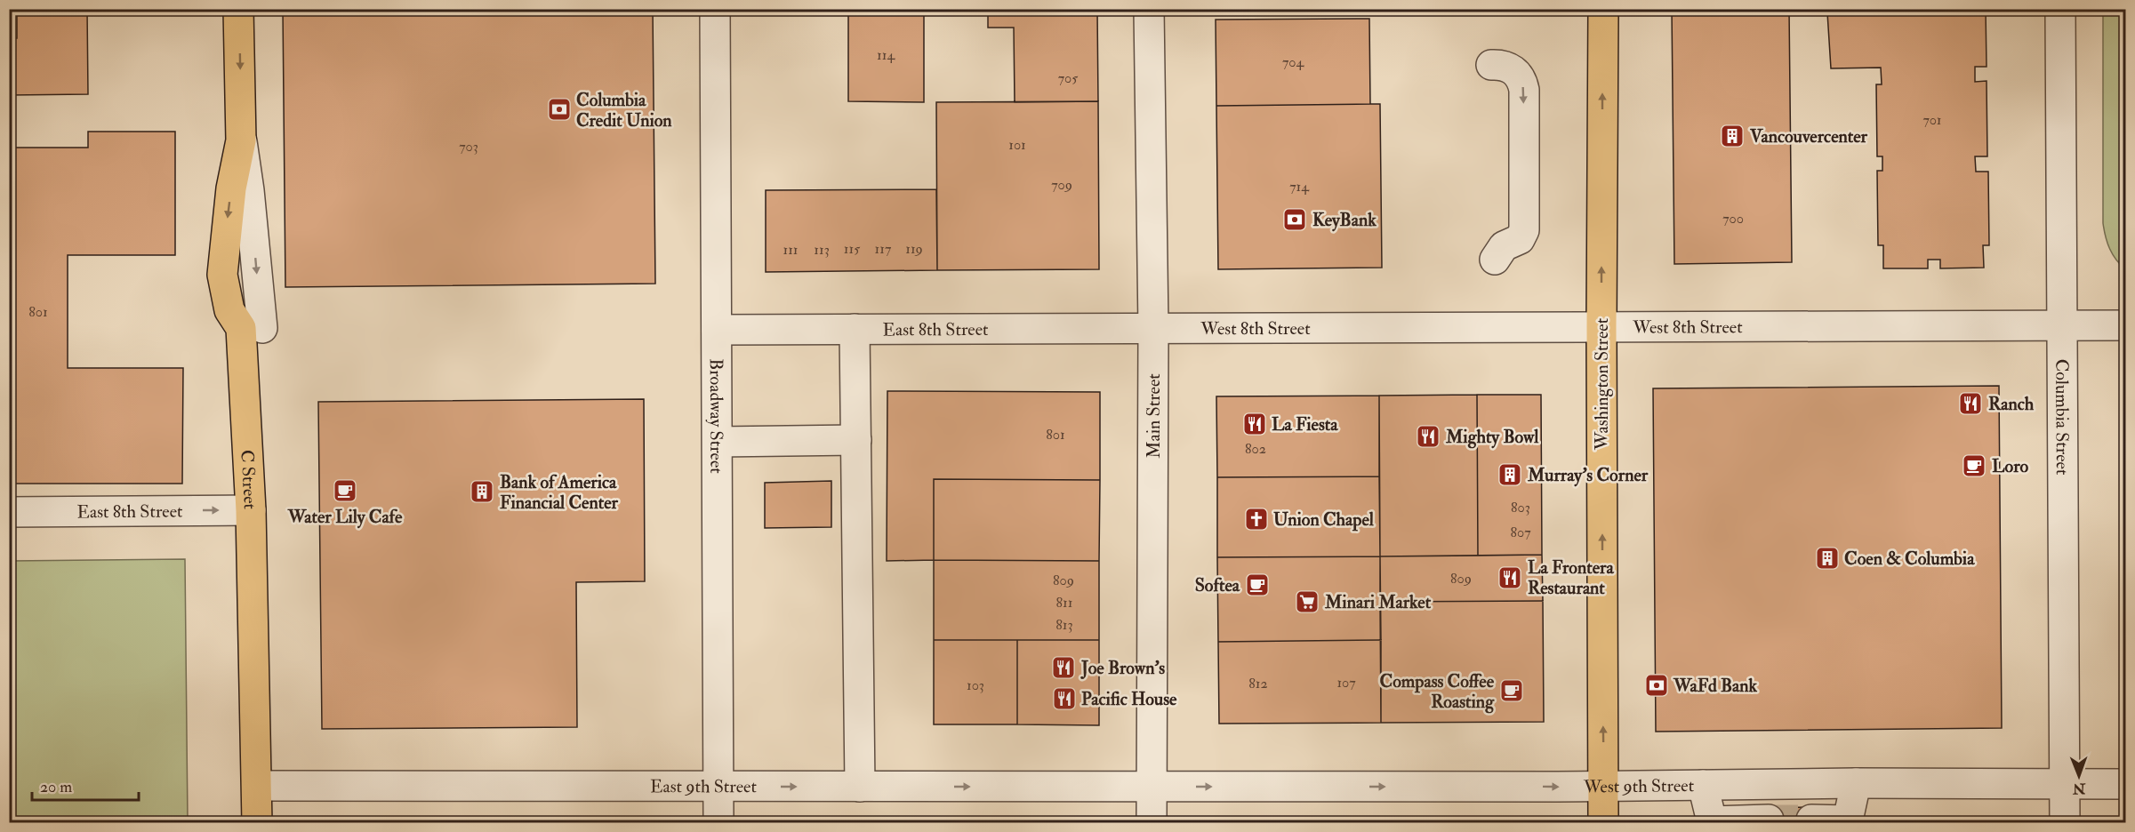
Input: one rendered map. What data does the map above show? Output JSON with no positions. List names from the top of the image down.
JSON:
{
  "streets": {
    "main road": ["Washington Street", "C Street"],
    "street": [
      "West 8th Street",
      "East 8th Street",
      "Broadway Street",
      "Main Street",
      "Columbia Street",
      "West 9th Street",
      "East 9th Street"
    ]
  },
  "crossings": [
    ["West 8th Street", "East 8th Street"],
    ["West 8th Street", "Washington Street"],
    ["West 8th Street", "Main Street"],
    ["West 8th Street", "Columbia Street"],
    ["East 8th Street", "Broadway Street"],
    ["East 8th Street", "Main Street"],
    ["East 8th Street", "C Street"],
    ["Washington Street", "West 9th Street"],
    ["Broadway Street", "East 9th Street"],
    ["Main Street", "West 9th Street"],
    ["Main Street", "East 9th Street"],
    ["Columbia Street", "West 9th Street"],
    ["C Street", "East 9th Street"],
    ["West 9th Street", "East 9th Street"]
  ],
  "one_way": [
    "East 8th Street",
    "Washington Street",
    "C Street",
    "West 9th Street",
    "East 9th Street"
  ],
  "places": {
    "bank": ["Columbia Credit Union", "KeyBank", "WaFd Bank"],
    "building": [
      "Vancouvercenter",
      "Murray's Corner",
      "Bank of America Financial Center",
      "Coen & Columbia"
    ],
    "restaurant": [
      "Ranch",
      "La Fiesta",
      "Mighty Bowl",
      "La Frontera Restaurant",
      "Joe Brown's",
      "Pacific House"
    ],
    "cafe": [
      "Loro",
      "Water Lily Cafe",
      "Softea",
      "Compass Coffee Roasting"
    ],
    "church": ["Union Chapel"],
    "supermarket": ["Minari Market"]
  },
  "house_numbers": [
    "114",
    "704",
    "705",
    "701",
    "101",
    "703",
    "709",
    "714",
    "700",
    "115",
    "117",
    "119",
    "111",
    "113",
    "801",
    "801",
    "802",
    "803",
    "807",
    "809",
    "809",
    "811",
    "813",
    "107",
    "812",
    "103"
  ],
  "scale_bar": "20 m",
  "north": "bottom"
}
